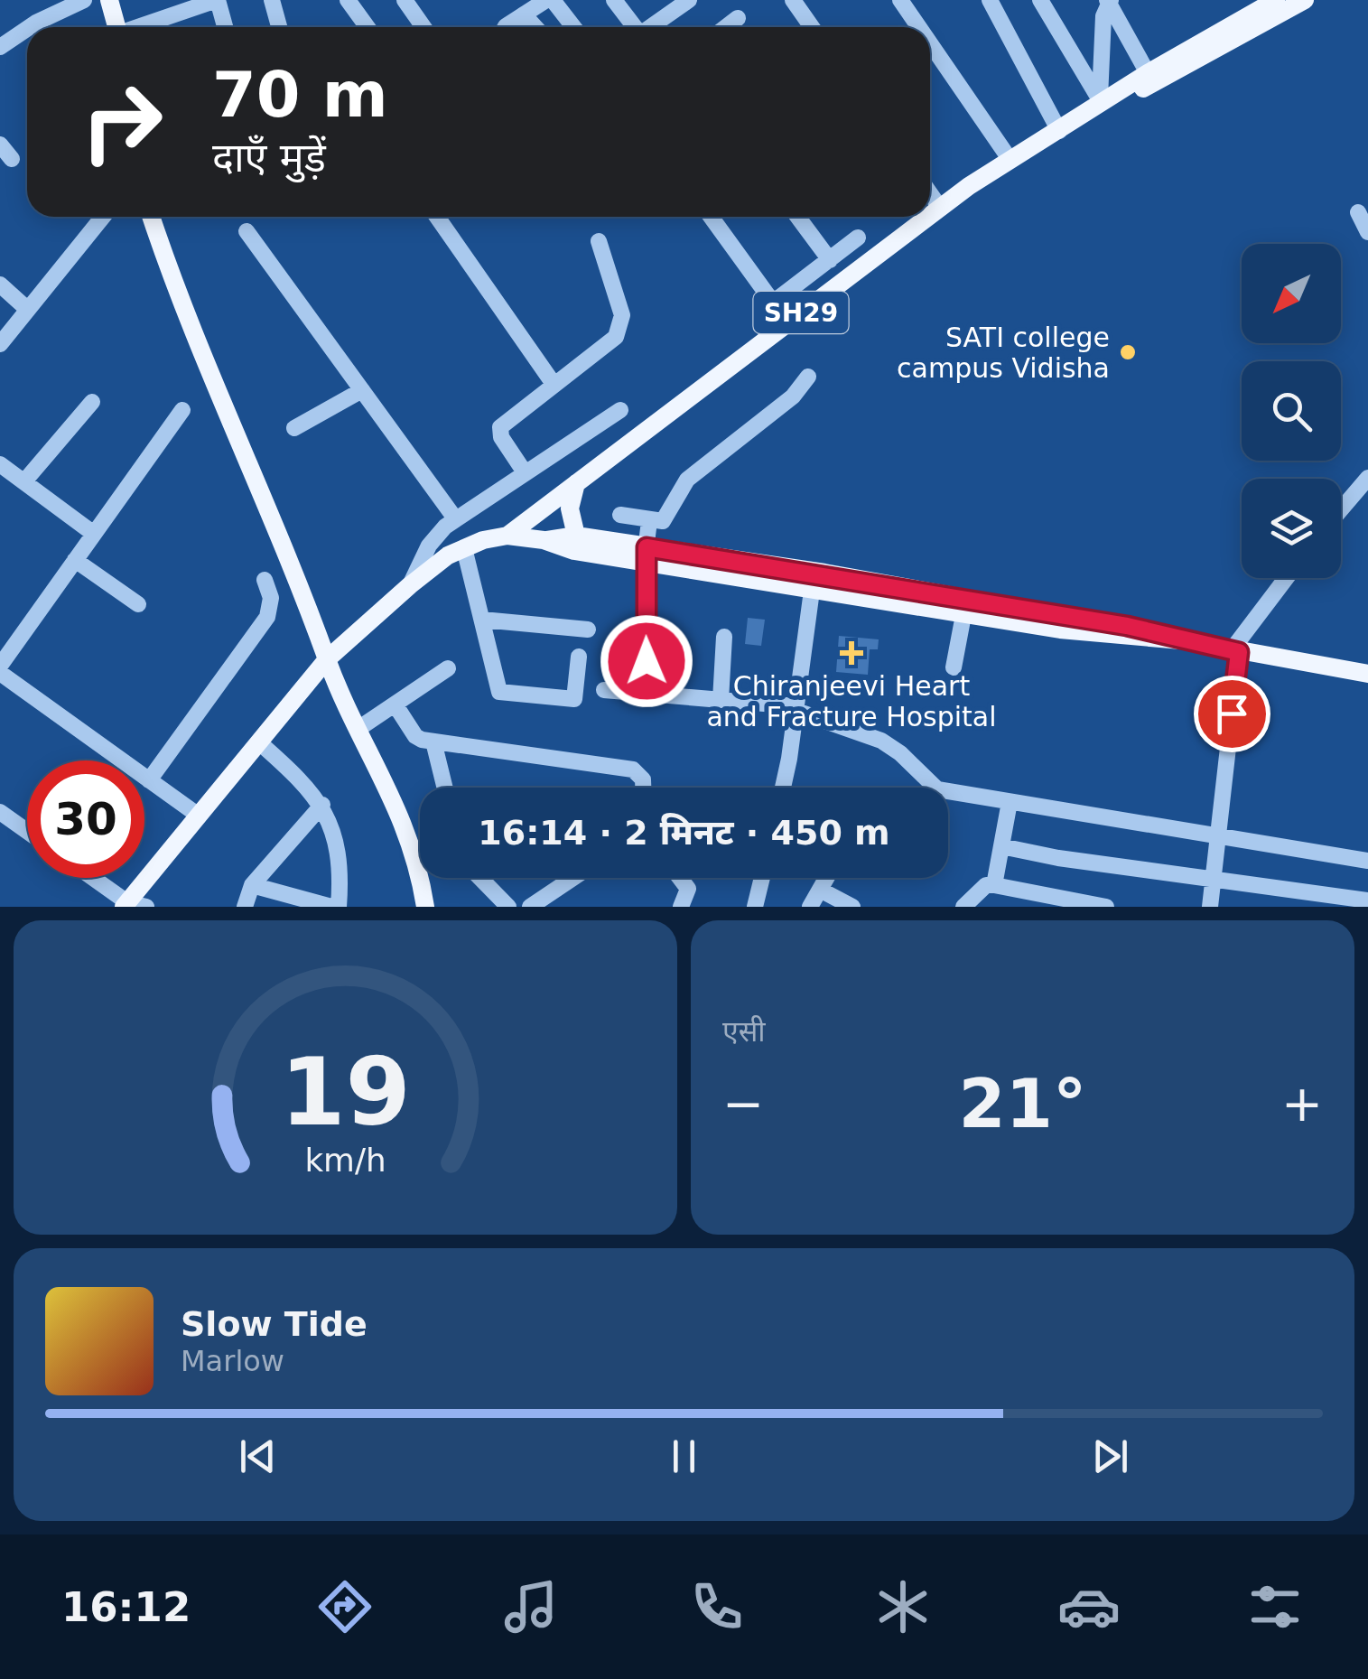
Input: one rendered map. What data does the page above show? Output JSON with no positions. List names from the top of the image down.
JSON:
{
  "streets": {
    "main road": ["SH29"]
  },
  "places": {
    "other": ["SATI college campus Vidisha"],
    "health": ["Chiranjeevi Heart and Fracture Hospital"]
  },
  "north": "bottom left",
  "page": {
    "turn": ["70 m", "दाएँ मुड़ें"],
    "limit": "30",
    "trip": "16:14 · 2 मिनट · 450 m",
    "tile": "एसी",
    "heat": ["−", "21°", "+"],
    "song": ["Slow Tide", "Marlow"],
    "tabs": "16:12",
    "gauge": ["19", "km/h"]
  }
}
